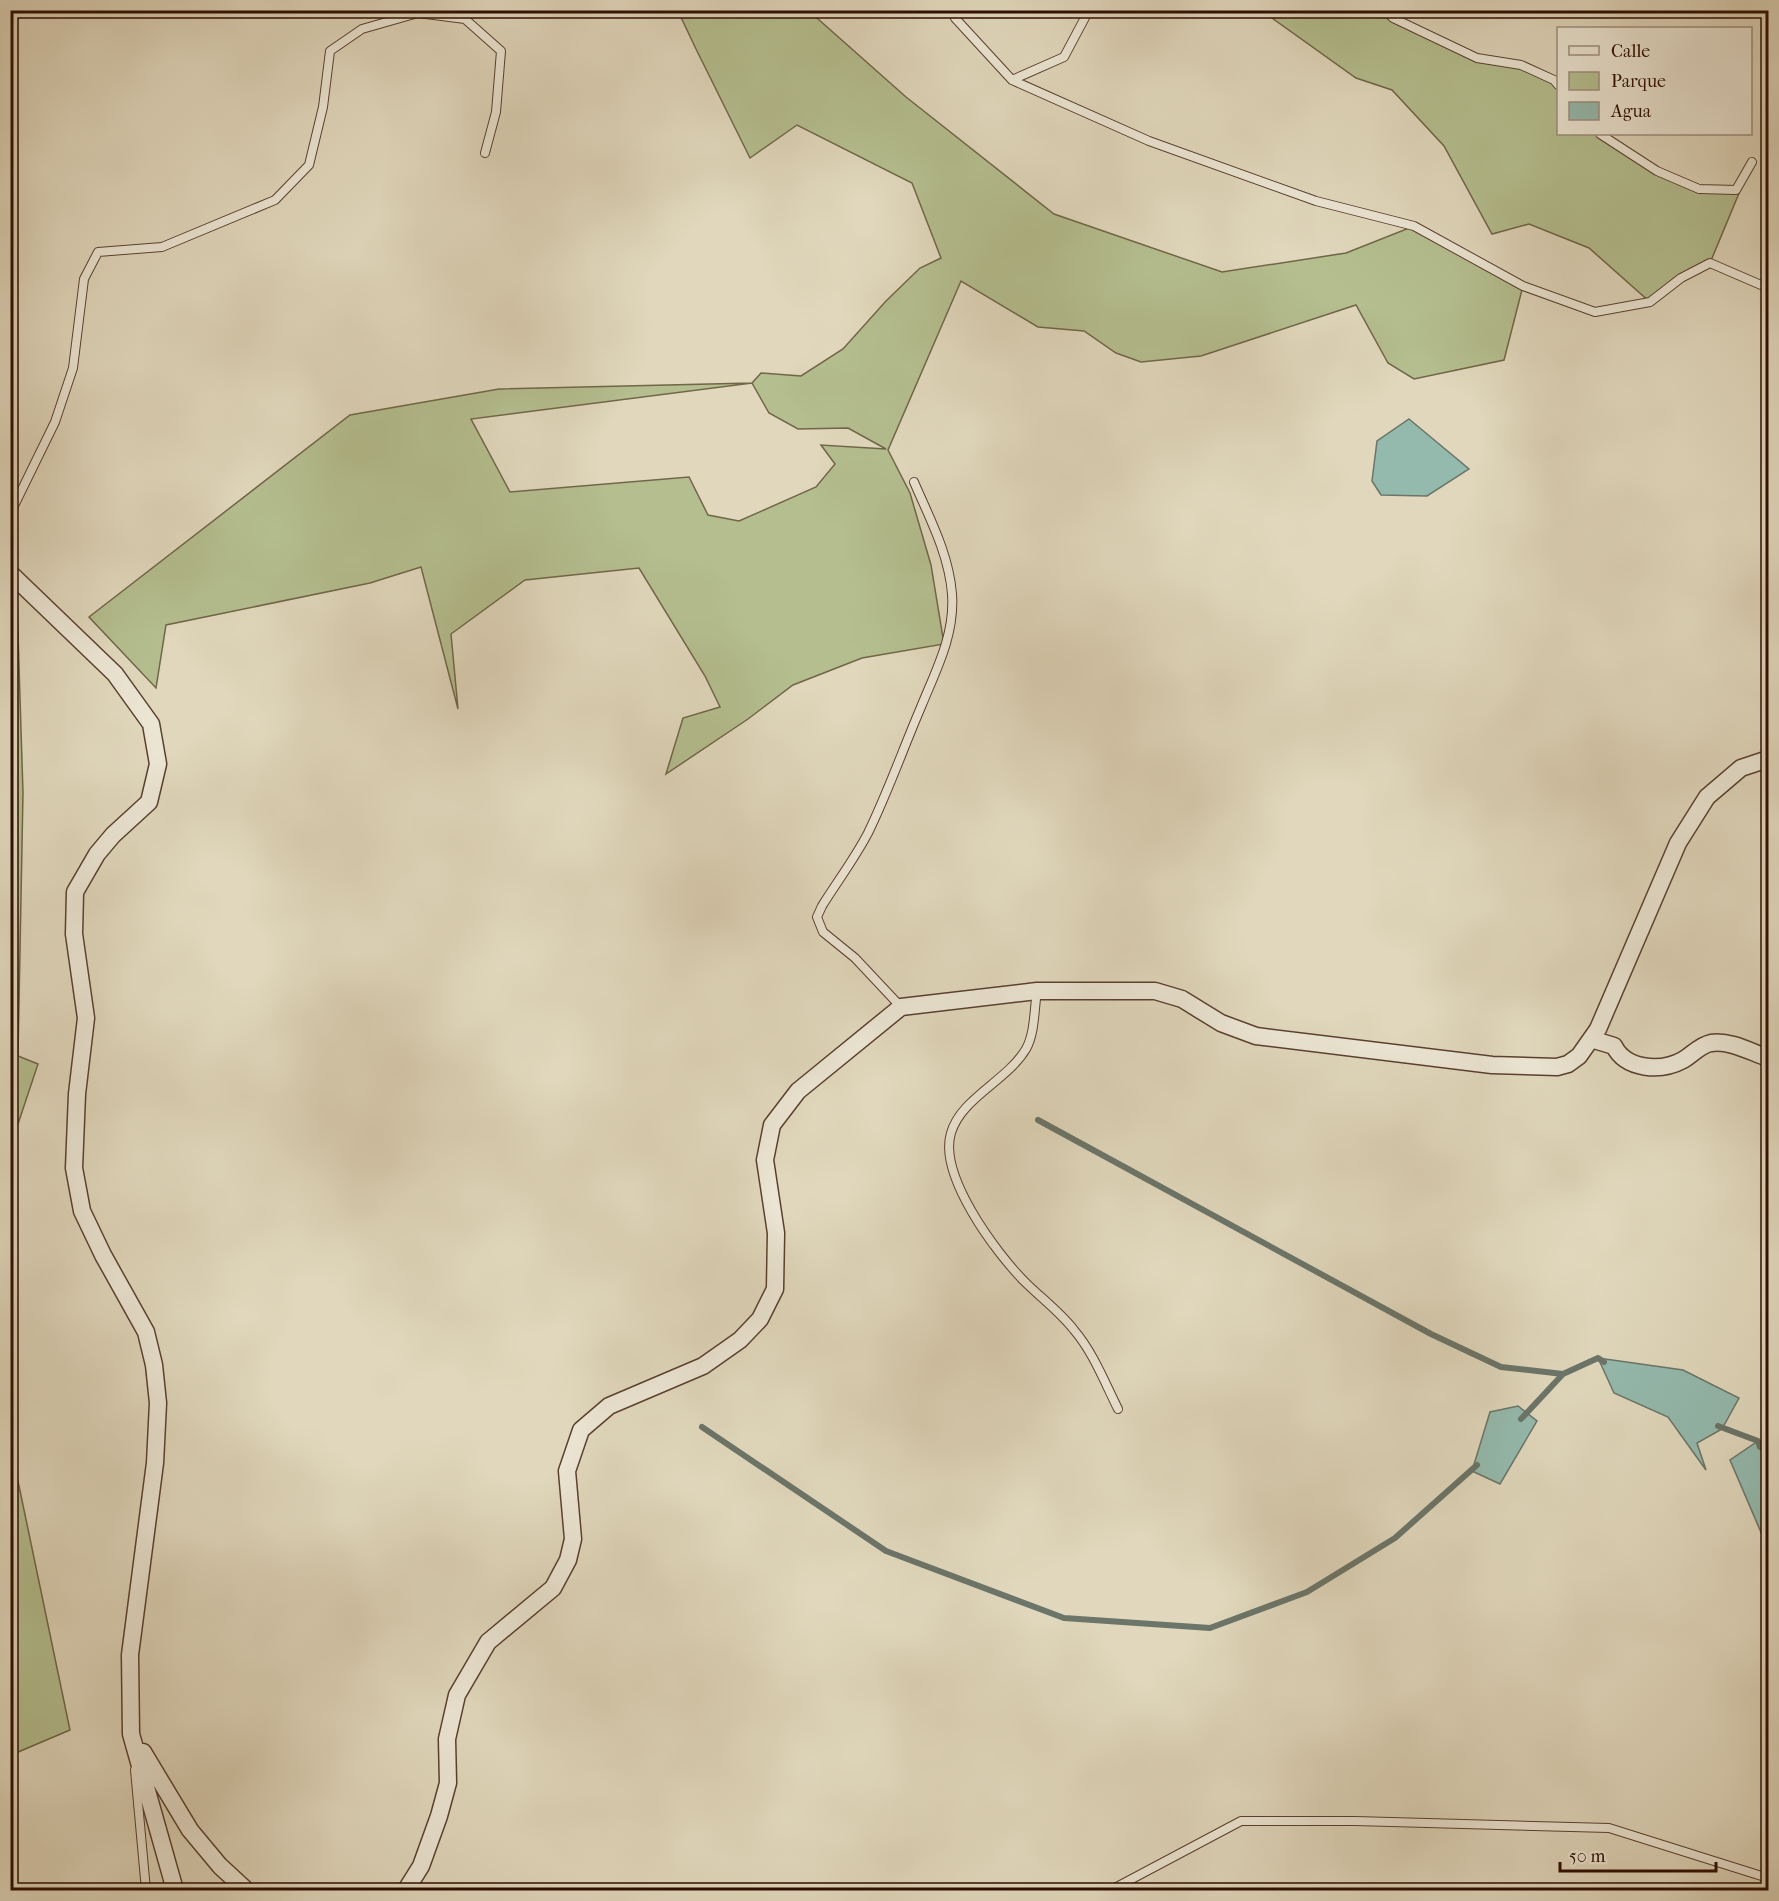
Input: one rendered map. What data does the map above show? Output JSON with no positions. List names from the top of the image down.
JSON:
{
  "legend": ["Calle", "Parque", "Agua"],
  "scale_bar": "50 m"
}
